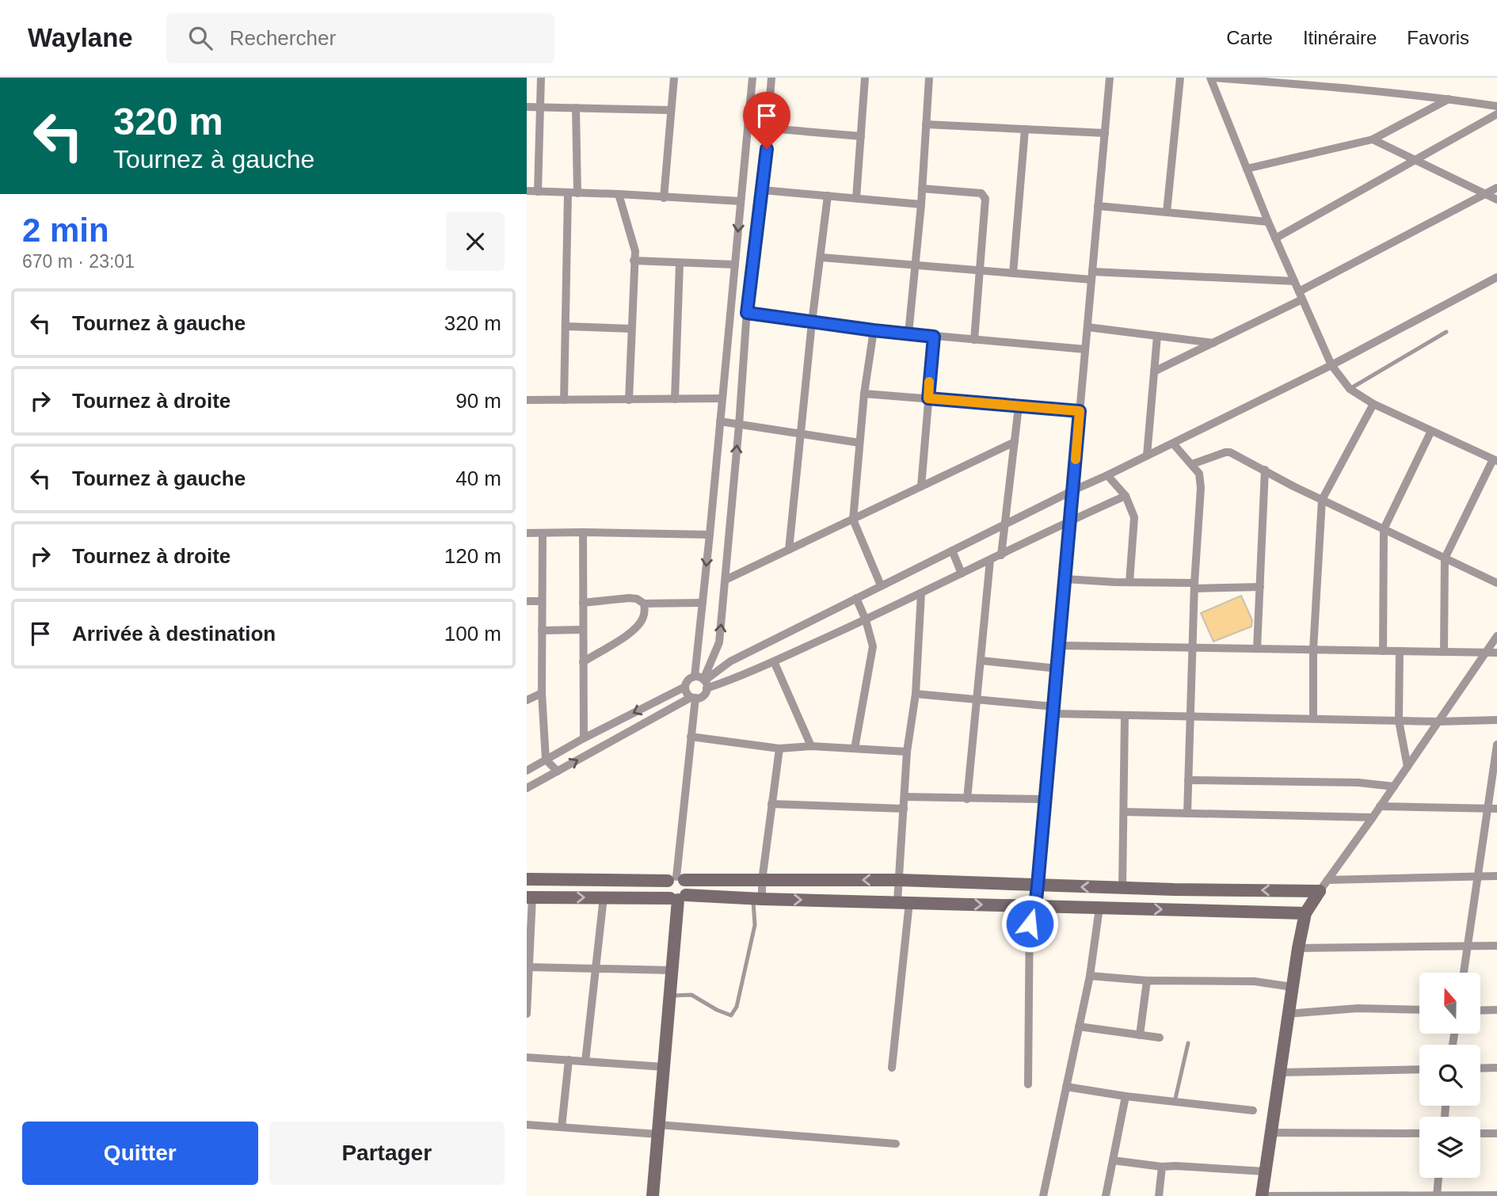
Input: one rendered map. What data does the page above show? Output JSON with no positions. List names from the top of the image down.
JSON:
{
  "north": "top",
  "page": {
    "header": "Waylane",
    "search": "Rechercher",
    "nav": ["Carte", "Itinéraire", "Favoris"],
    "turn": ["320 m", "Tournez à gauche"],
    "heading": ["2 min", "670 m · 23:01"],
    "list": [
      {
        "name": "Tournez à gauche",
        "value": "320 m"
      },
      {
        "name": "Tournez à droite",
        "value": "90 m"
      },
      {
        "name": "Tournez à gauche",
        "value": "40 m"
      },
      {
        "name": "Tournez à droite",
        "value": "120 m"
      },
      {
        "name": "Arrivée à destination",
        "value": "100 m"
      }
    ],
    "buttons": ["Quitter", "Partager"]
  }
}
